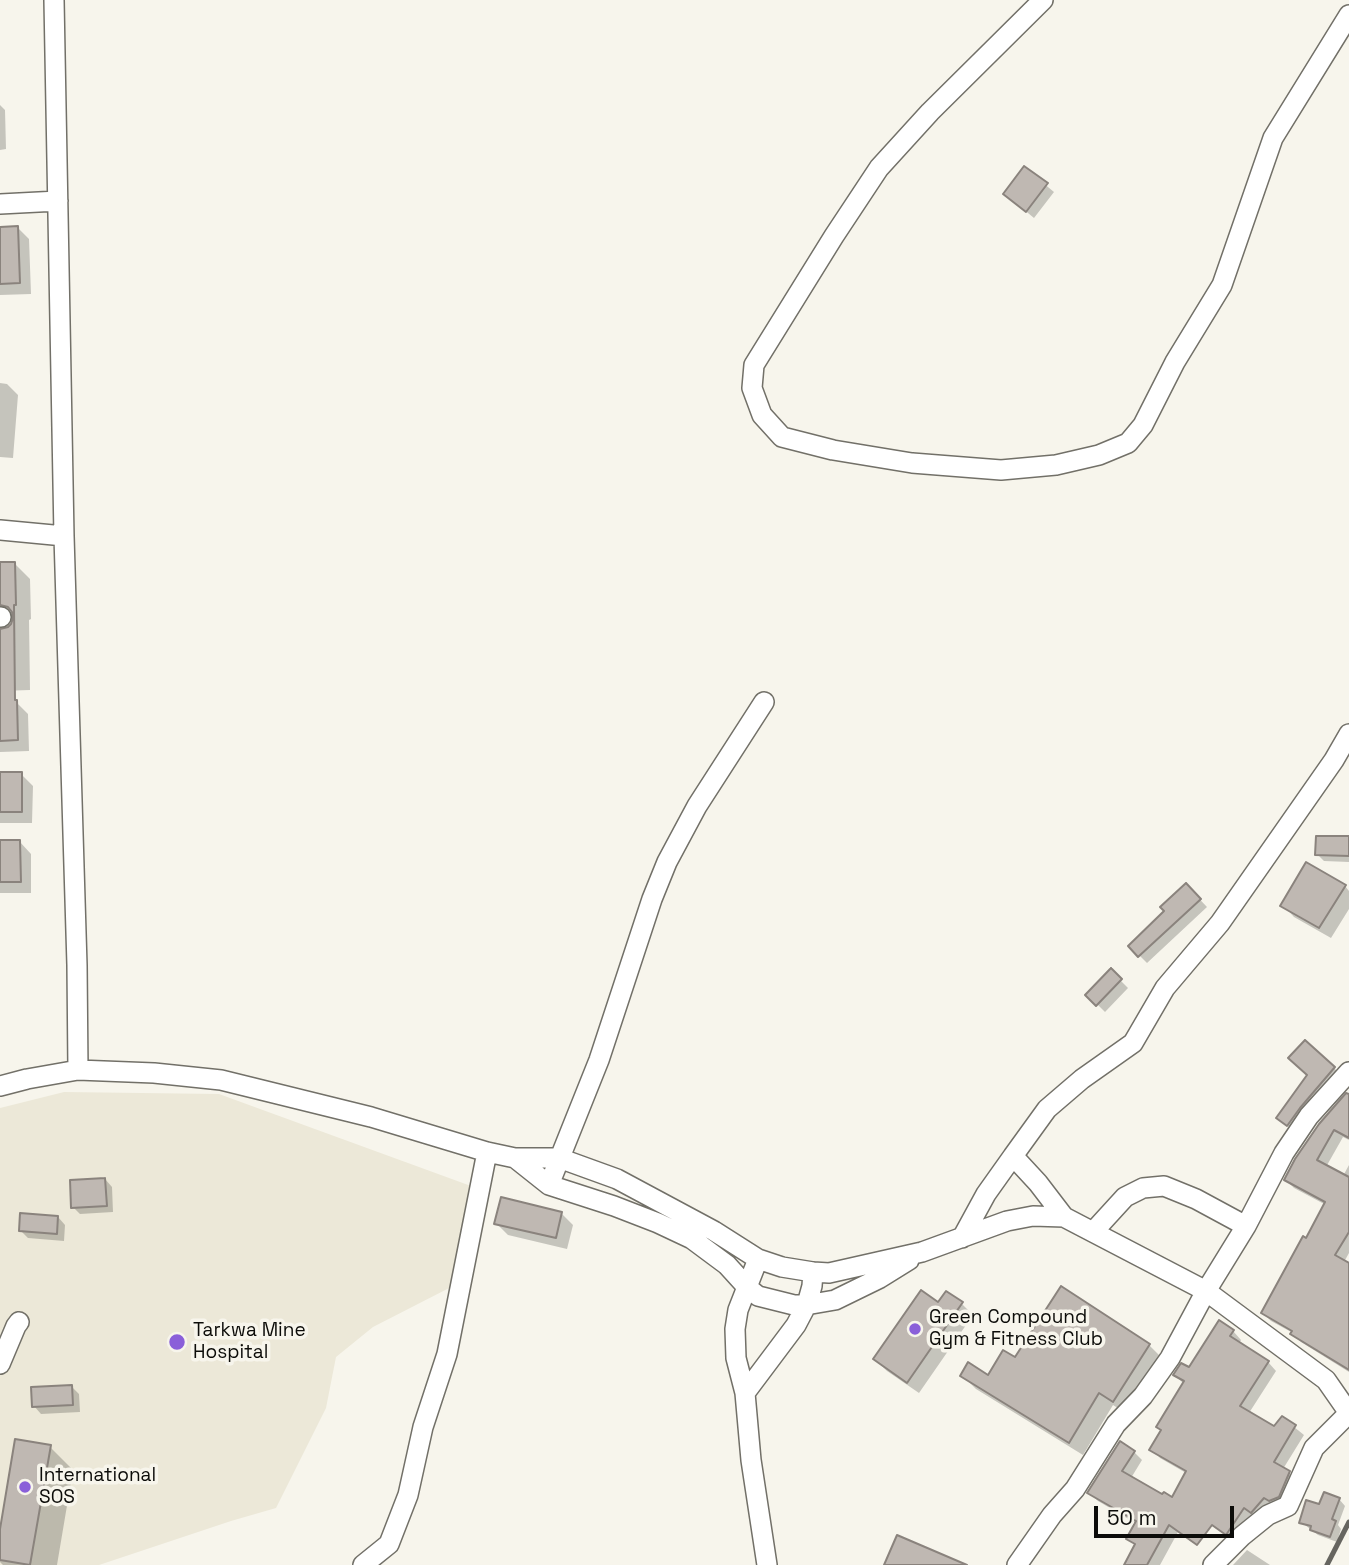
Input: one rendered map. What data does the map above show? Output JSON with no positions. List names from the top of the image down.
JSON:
{
  "places": ["Green Compound Gym & Fitness Club", "Tarkwa Mine Hospital", "International SOS"],
  "scale_bar": "50 m"
}
